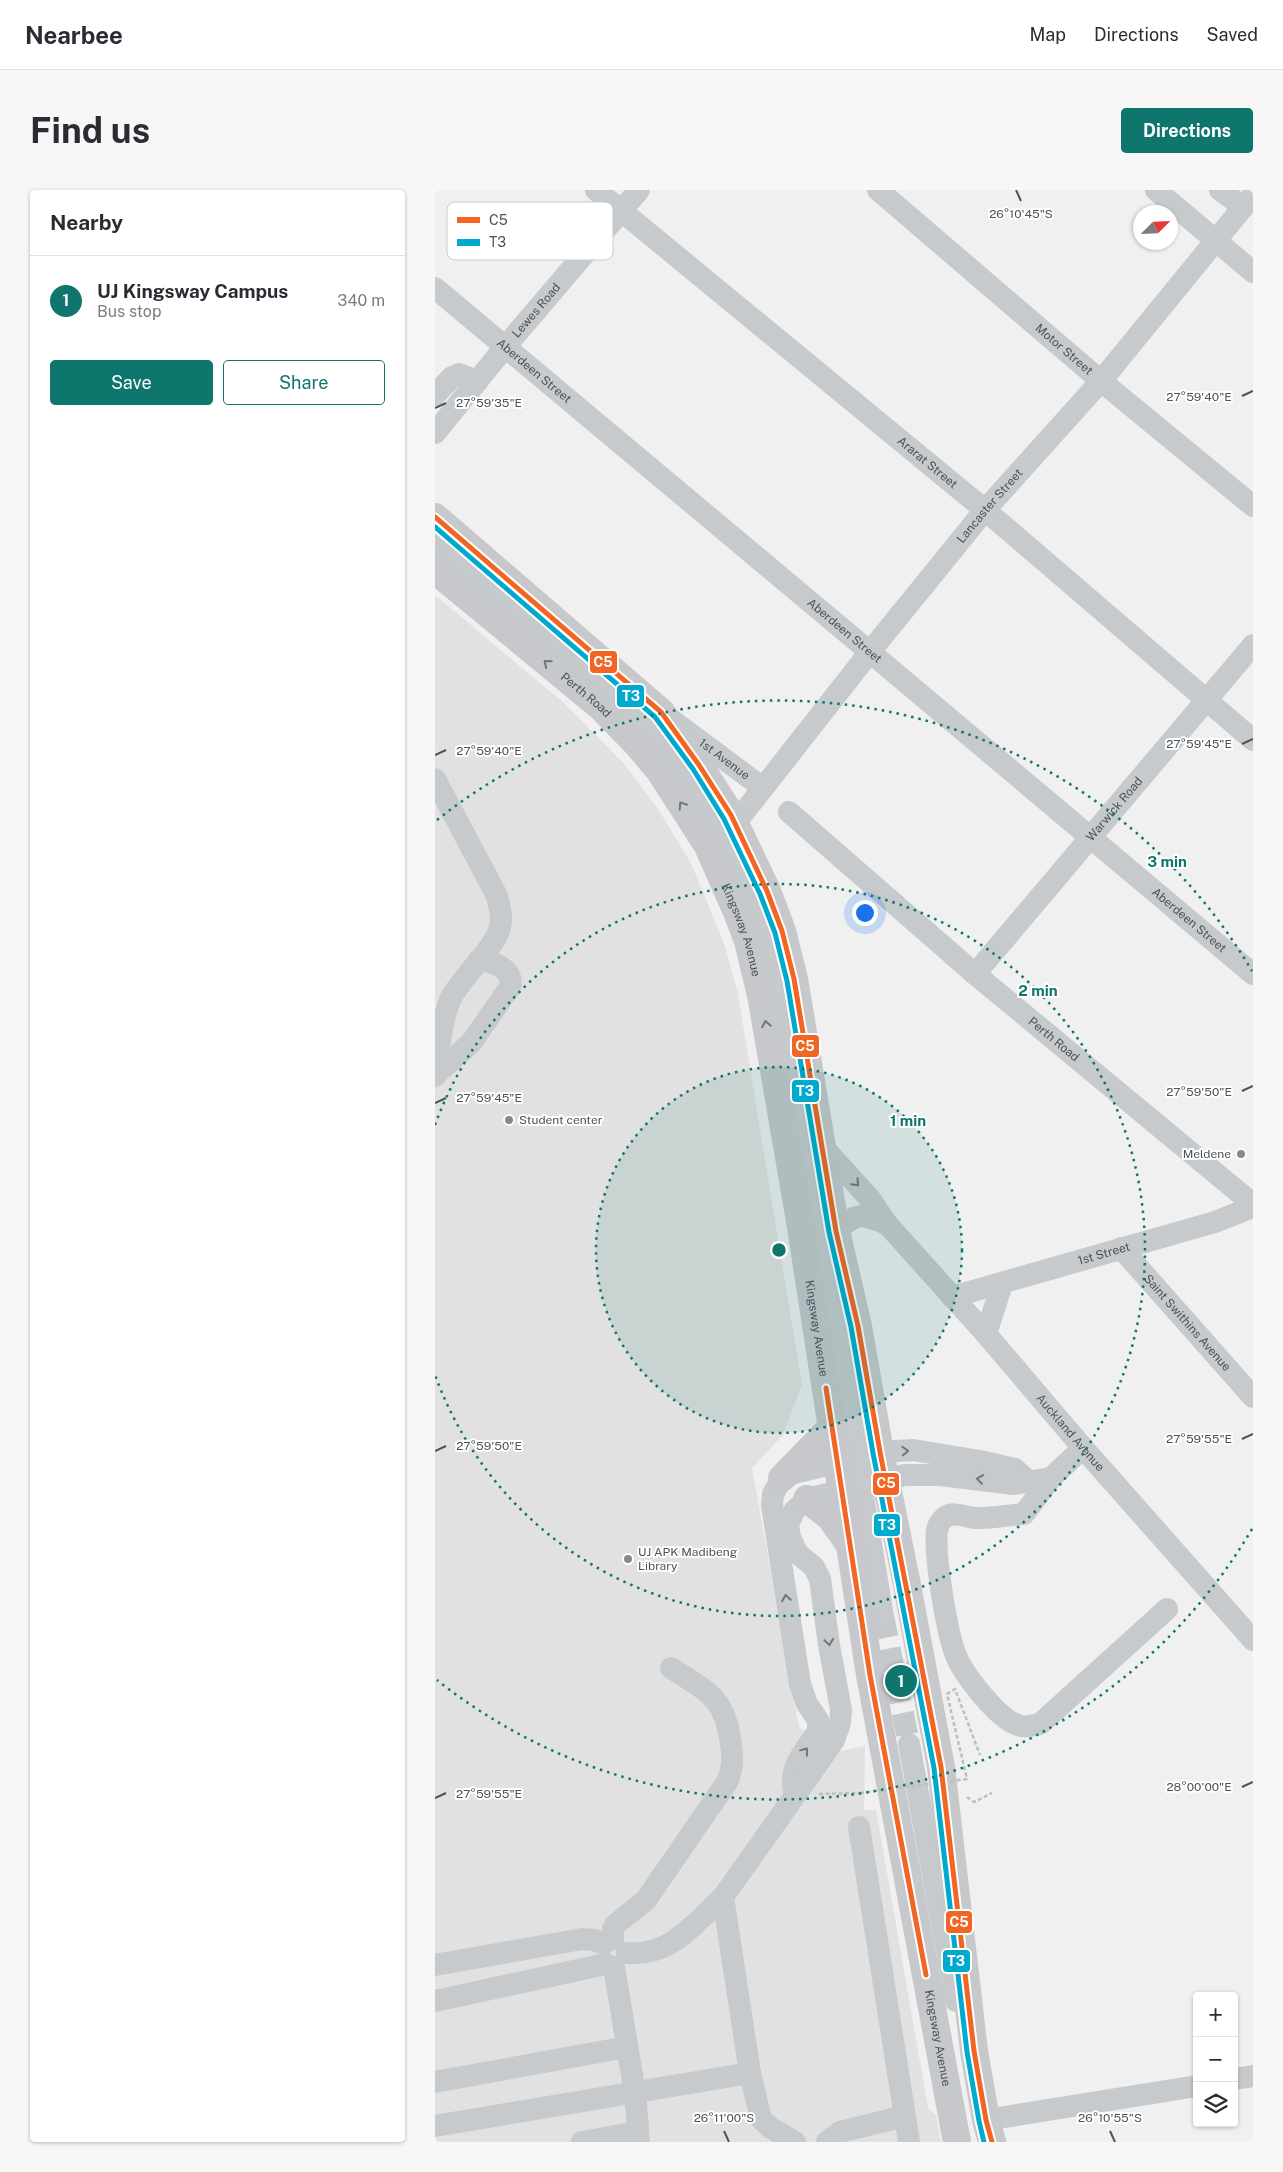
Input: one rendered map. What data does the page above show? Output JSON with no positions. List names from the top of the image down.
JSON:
{
  "streets": {
    "main road": ["Perth Road", "Kingsway Avenue"],
    "street": [
      "Lewes Road",
      "Motor Street",
      "Aberdeen Street",
      "Ararat Street",
      "Lancaster Street",
      "1st Avenue",
      "Warwick Road",
      "1st Street",
      "Saint Swithins Avenue",
      "Auckland Avenue"
    ]
  },
  "crossings": [
    ["Lewes Road", "Aberdeen Street"],
    ["Lewes Road", "Ararat Street"],
    ["Motor Street", "Lancaster Street"],
    ["Aberdeen Street", "Lancaster Street"],
    ["Aberdeen Street", "Warwick Road"],
    ["Ararat Street", "Lancaster Street"],
    ["Ararat Street", "Warwick Road"],
    ["Lancaster Street", "1st Avenue"],
    ["Lancaster Street", "Kingsway Avenue"],
    ["Perth Road", "Warwick Road"],
    ["Perth Road", "Kingsway Avenue"],
    ["Perth Road", "1st Street"],
    ["1st Avenue", "Kingsway Avenue"],
    ["Kingsway Avenue", "Auckland Avenue"],
    ["1st Street", "Saint Swithins Avenue"],
    ["1st Street", "Auckland Avenue"]
  ],
  "places": ["Student center", "Meldene", "UJ APK Madibeng Library"],
  "lines": ["transit line C5", "transit line T3"],
  "legend": ["C5", "T3"],
  "north": "top right",
  "page": {
    "header": "Nearbee",
    "nav": ["Map", "Directions", "Saved"],
    "buttons": [
      "Directions",
      ["Save", "Share"]
    ],
    "title": "Find us",
    "heading": "Nearby",
    "list": [
      {
        "mark": "1",
        "name": "UJ Kingsway Campus",
        "note": "Bus stop",
        "value": "340 m"
      }
    ],
    "pins": "1",
    "map_buttons": ["+", "−"]
  },
  "coordinates": [
    "26°10'45\"S",
    "27°59'40\"E",
    "27°59'35\"E",
    "27°59'45\"E",
    "27°59'50\"E",
    "27°59'55\"E",
    "28°00'00\"E",
    "26°11'00\"S",
    "26°10'55\"S"
  ],
  "rings": ["3 min", "2 min", "1 min"]
}
